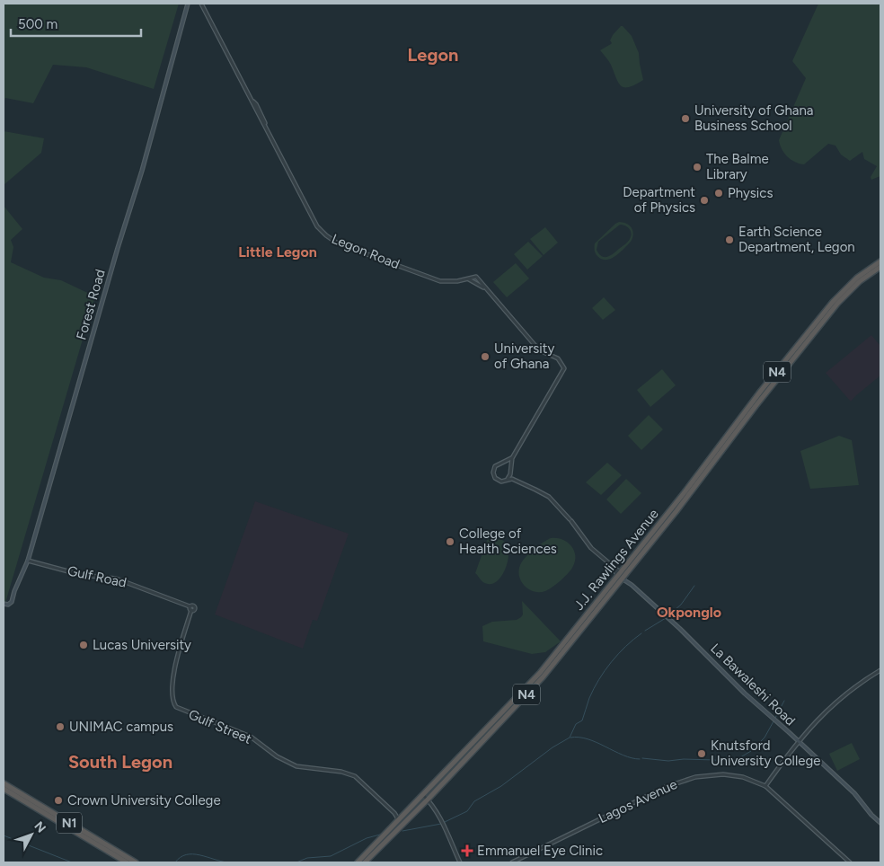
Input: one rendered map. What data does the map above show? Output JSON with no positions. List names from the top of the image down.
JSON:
{
  "streets": {
    "highway": ["N4", "J.J. Rawlings Avenue", "N1"],
    "main road": ["Forest Road", "La Bawaleshi Road"],
    "street": [
      "Legon Road",
      "Gulf Road",
      "Gulf Street",
      "Lagos Avenue"
    ]
  },
  "crossings": [
    ["Forest Road", "Gulf Road"],
    ["J.J. Rawlings Avenue", "La Bawaleshi Road"],
    ["J.J. Rawlings Avenue", "Gulf Street"],
    ["Gulf Road", "Gulf Street"]
  ],
  "districts": [
    "Legon",
    "Little Legon",
    "Okponglo",
    "South Legon"
  ],
  "places": {
    "other": [
      "University of Ghana Business School",
      "The Balme Library",
      "Physics",
      "Department of Physics",
      "Earth Science Department, Legon",
      "University of Ghana",
      "College of Health Sciences",
      "Lucas University",
      "UNIMAC campus",
      "Knutsford University College",
      "Crown University College"
    ],
    "health": ["Emmanuel Eye Clinic"]
  },
  "scale_bar": "500 m",
  "north": "top right"
}
